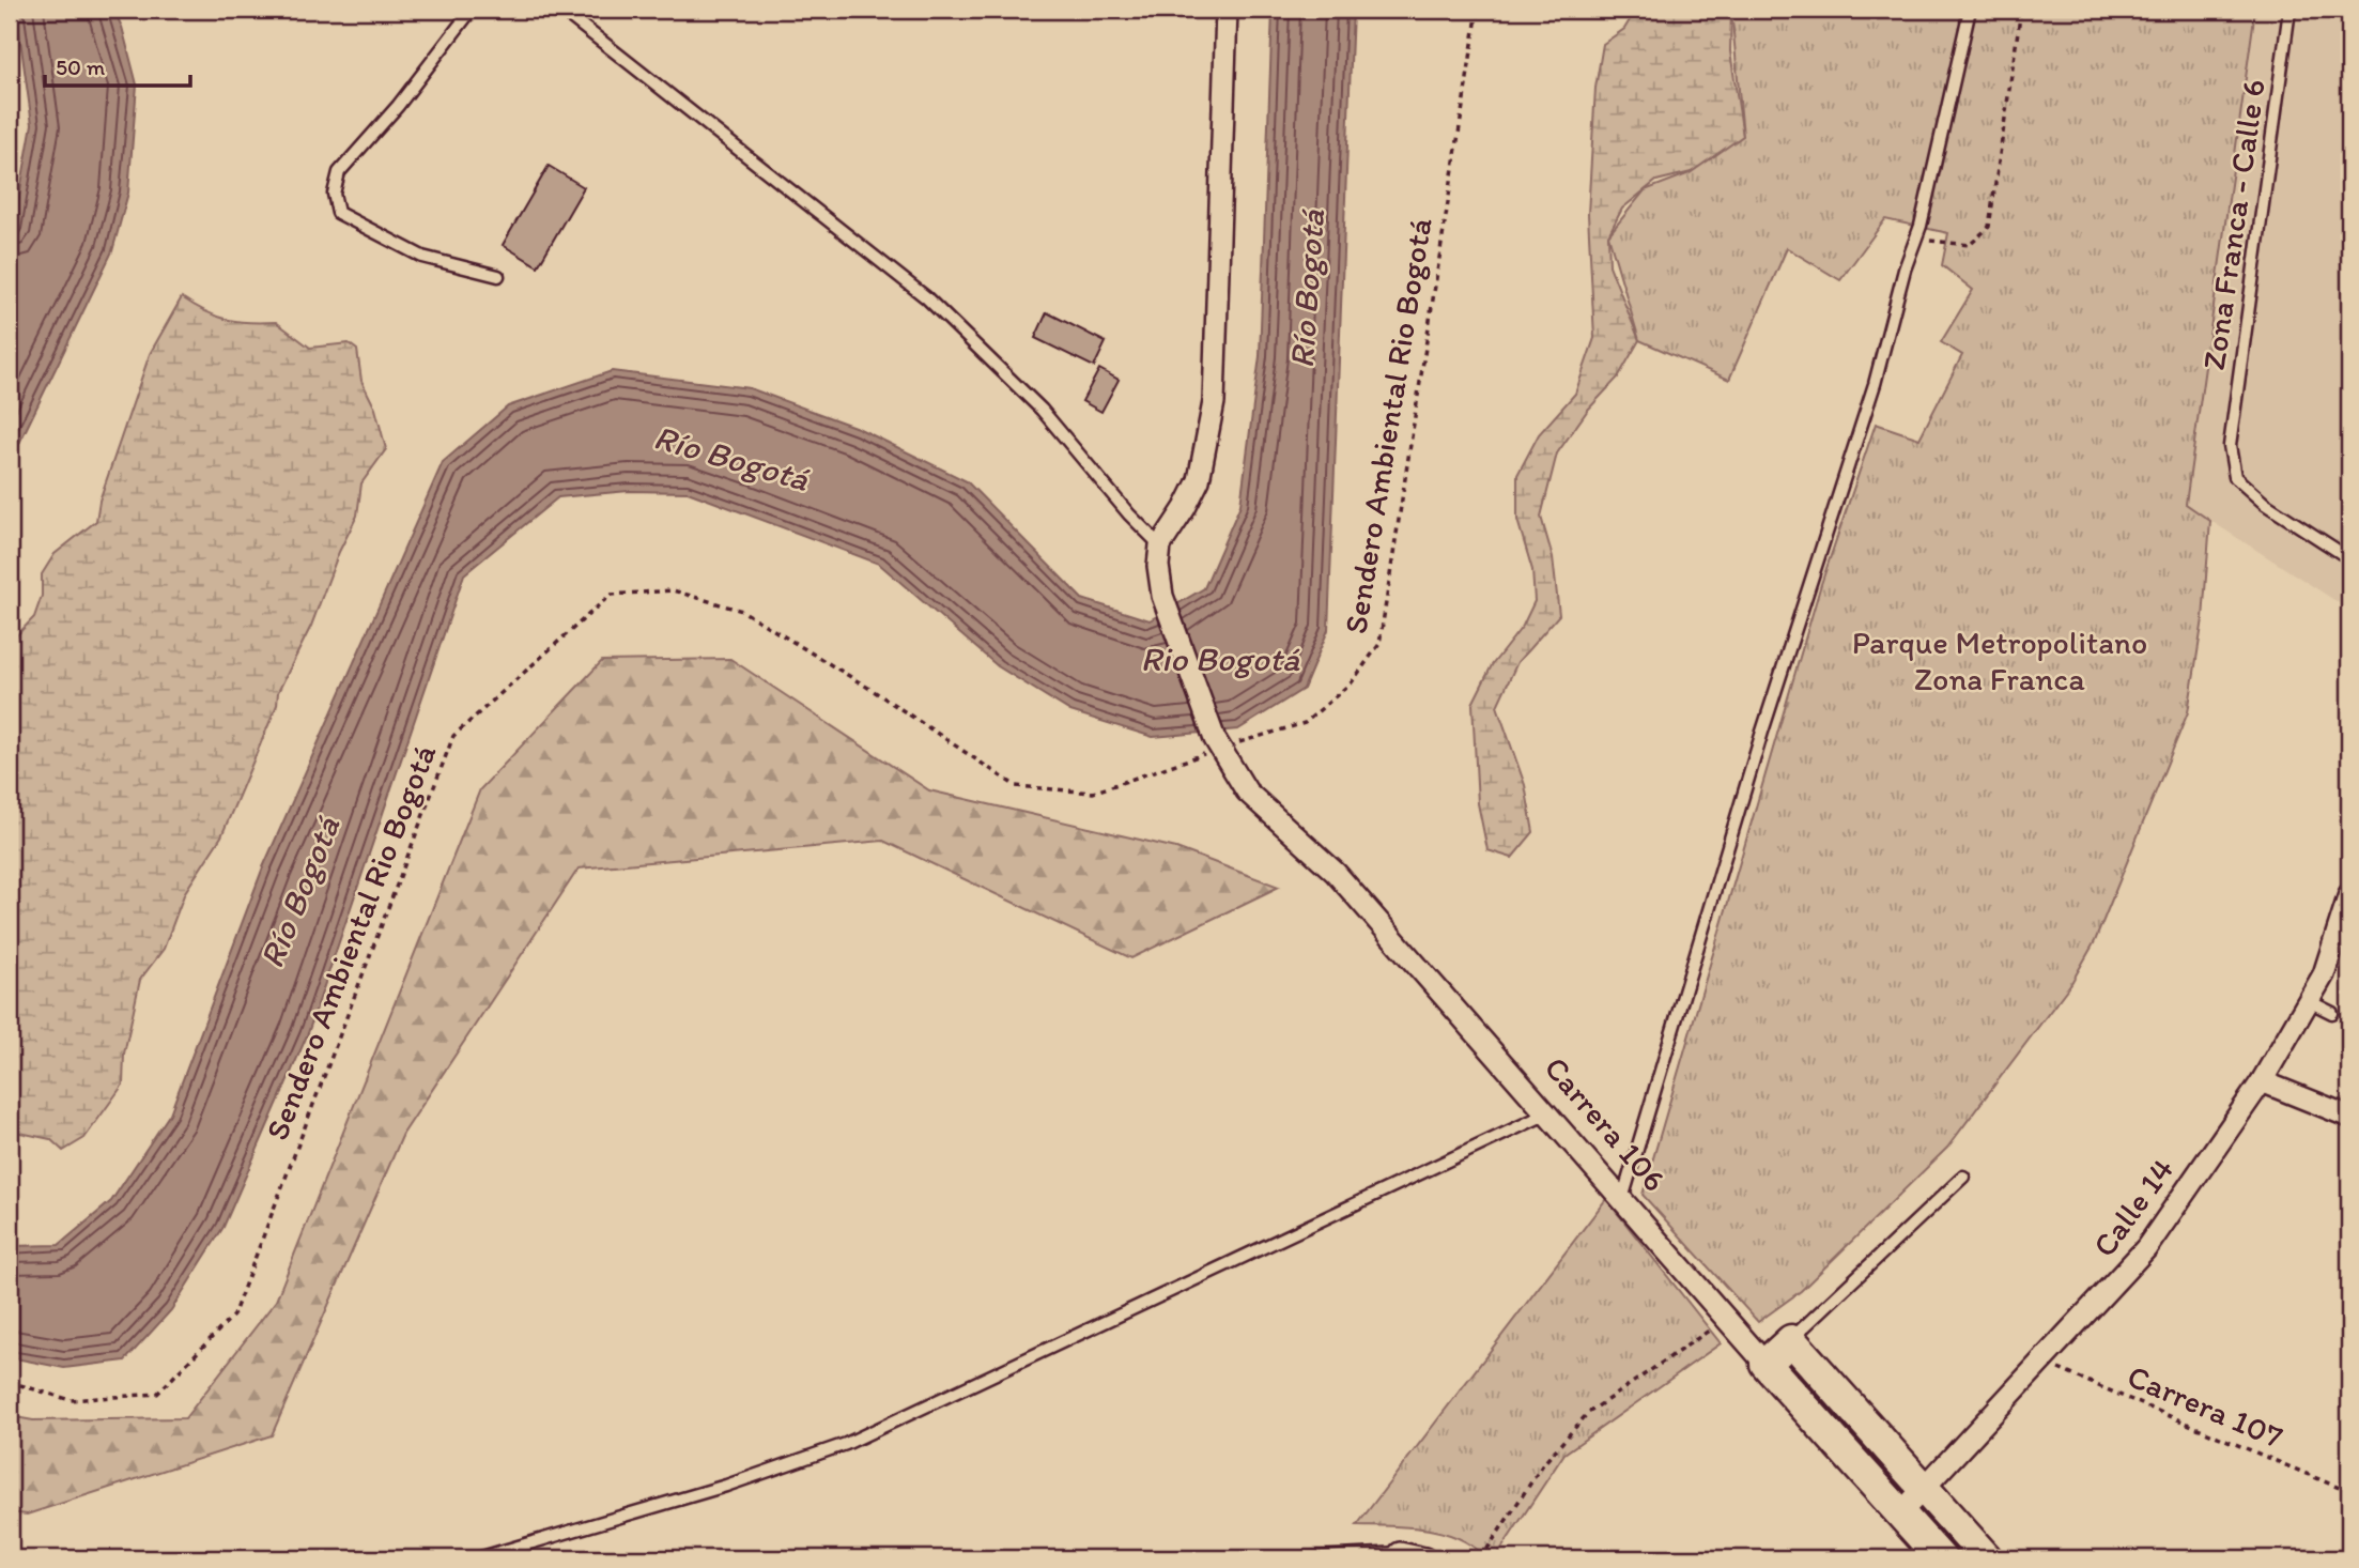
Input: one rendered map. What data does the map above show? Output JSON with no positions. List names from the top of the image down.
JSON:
{
  "streets": {
    "street": ["Carrera 106", "Calle 14"],
    "lane": ["Zona Franca - Calle 6"],
    "path": ["Sendero Ambiental Rio Bogotá", "Carrera 107"]
  },
  "crossings": [
    ["Sendero Ambiental Rio Bogotá", "Carrera 106"],
    ["Carrera 106", "Calle 14"],
    ["Calle 14", "Carrera 107"]
  ],
  "water": ["Río Bogotá", "Rio Bogotá"],
  "parks": ["Parque Metropolitano Zona Franca"],
  "scale_bar": "50 m"
}
